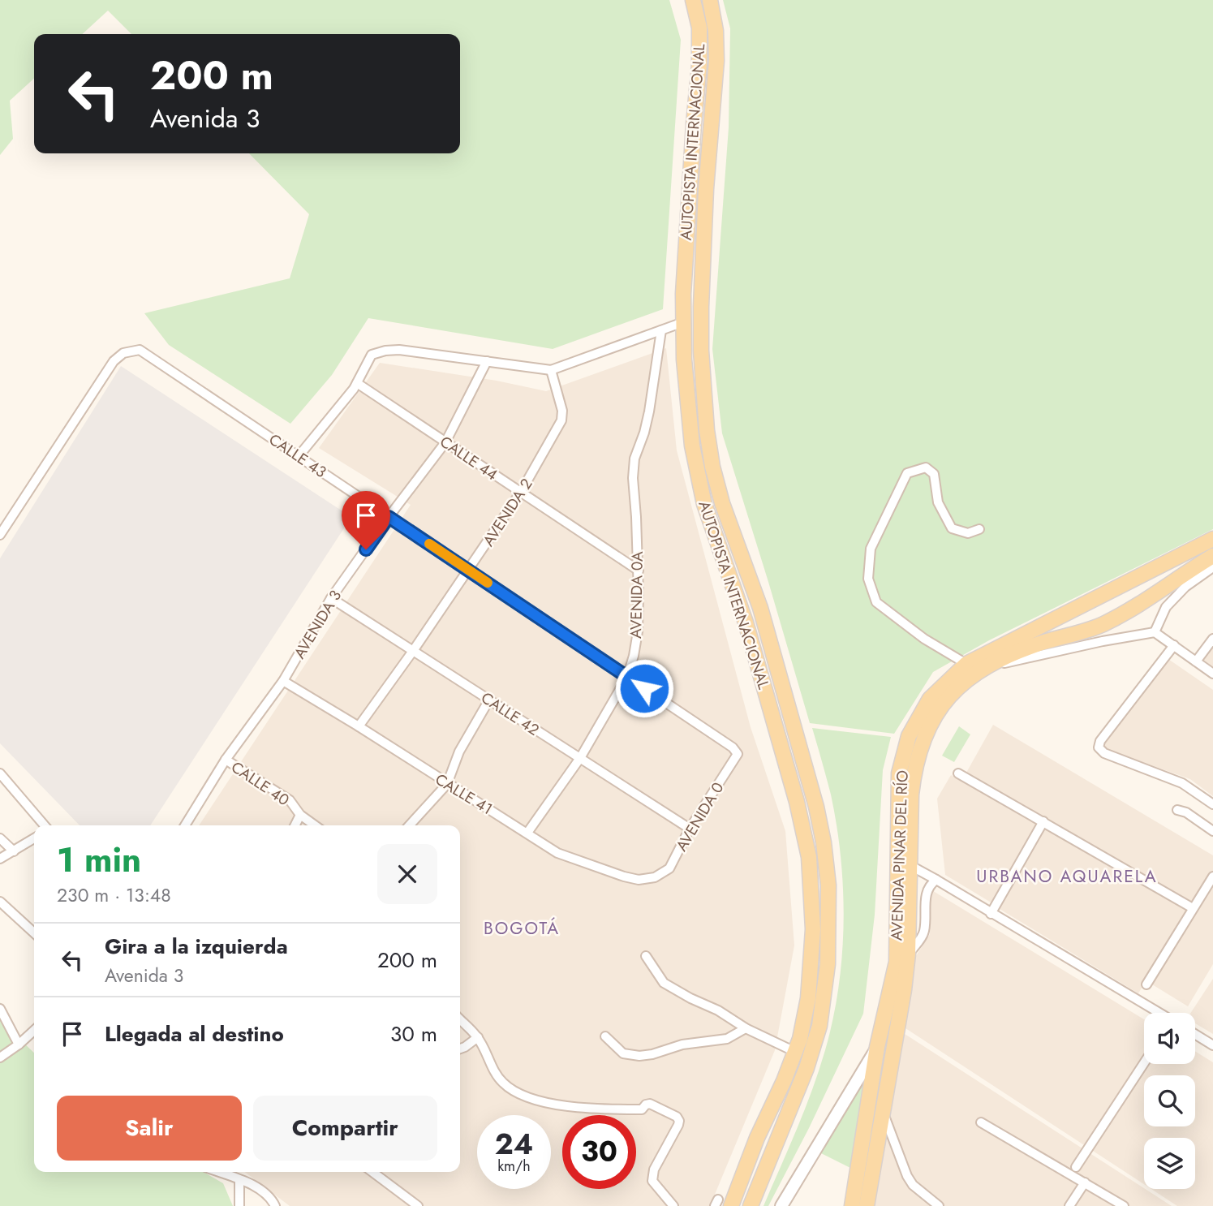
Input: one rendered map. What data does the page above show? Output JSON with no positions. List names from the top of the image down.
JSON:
{
  "streets": {
    "main road": ["AUTOPISTA INTERNACIONAL", "AVENIDA PINAR DEL RÍO"],
    "street": [
      "CALLE 43",
      "CALLE 44",
      "AVENIDA 2",
      "AVENIDA 0A",
      "AVENIDA 3",
      "CALLE 42",
      "CALLE 40",
      "CALLE 41",
      "AVENIDA 0"
    ]
  },
  "crossings": [
    ["CALLE 43", "AVENIDA 2"],
    ["CALLE 43", "AVENIDA 0A"],
    ["CALLE 43", "AVENIDA 3"],
    ["CALLE 43", "AVENIDA 0"],
    ["CALLE 44", "AVENIDA 2"],
    ["CALLE 44", "AVENIDA 0A"],
    ["CALLE 44", "AVENIDA 3"],
    ["AVENIDA 2", "CALLE 42"],
    ["AVENIDA 2", "CALLE 41"],
    ["AVENIDA 0A", "CALLE 42"],
    ["AVENIDA 0A", "CALLE 41"],
    ["AVENIDA 3", "CALLE 42"],
    ["AVENIDA 3", "CALLE 40"],
    ["AVENIDA 3", "CALLE 41"],
    ["CALLE 42", "AVENIDA 0"],
    ["CALLE 41", "AVENIDA 0"]
  ],
  "districts": ["URBANO AQUARELA", "BOGOTÁ"],
  "page": {
    "turn": ["200 m", "Avenida 3"],
    "heading": ["1 min", "230 m · 13:48"],
    "list": [
      {
        "name": "Gira a la izquierda",
        "note": "Avenida 3",
        "value": "200 m"
      },
      {
        "name": "Llegada al destino",
        "value": "30 m"
      }
    ],
    "buttons": ["Salir", "Compartir"],
    "speed": "24 km/h",
    "limit": "30"
  }
}
